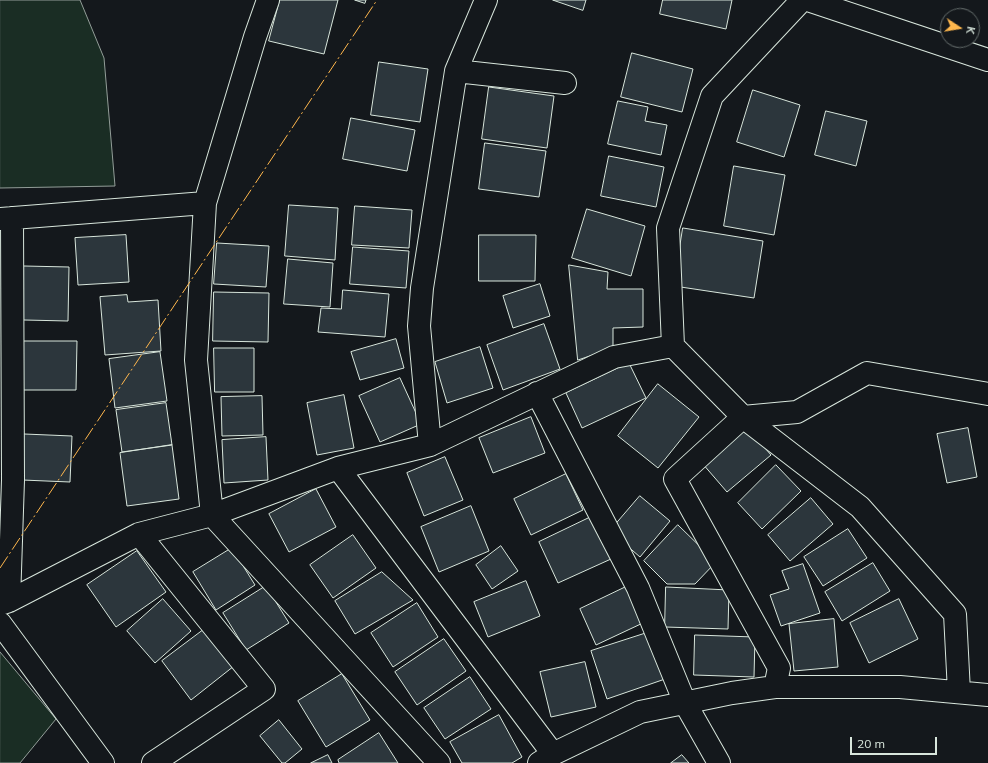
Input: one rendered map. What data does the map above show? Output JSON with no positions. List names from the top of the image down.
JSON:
{
  "scale_bar": "20 m",
  "north": "right"
}
